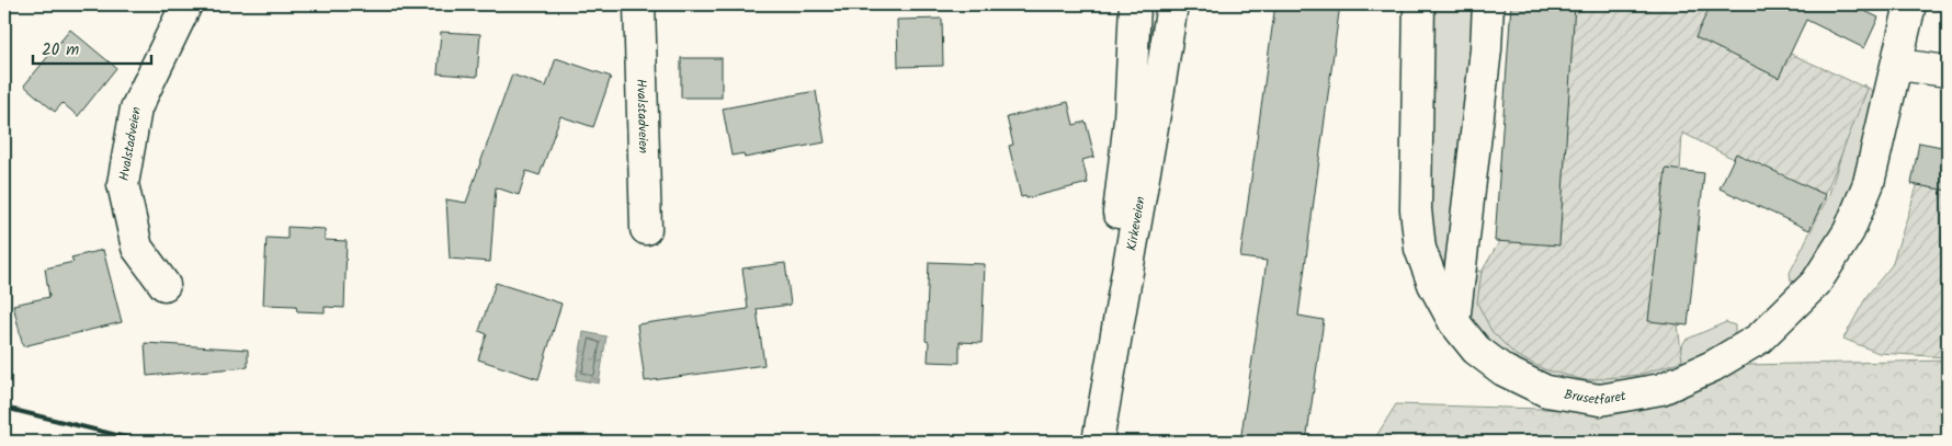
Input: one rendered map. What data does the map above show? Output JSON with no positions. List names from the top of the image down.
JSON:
{
  "streets": {
    "street": ["Hvalstadveien", "Kirkeveien", "Brusetfaret"]
  },
  "scale_bar": "20 m"
}
